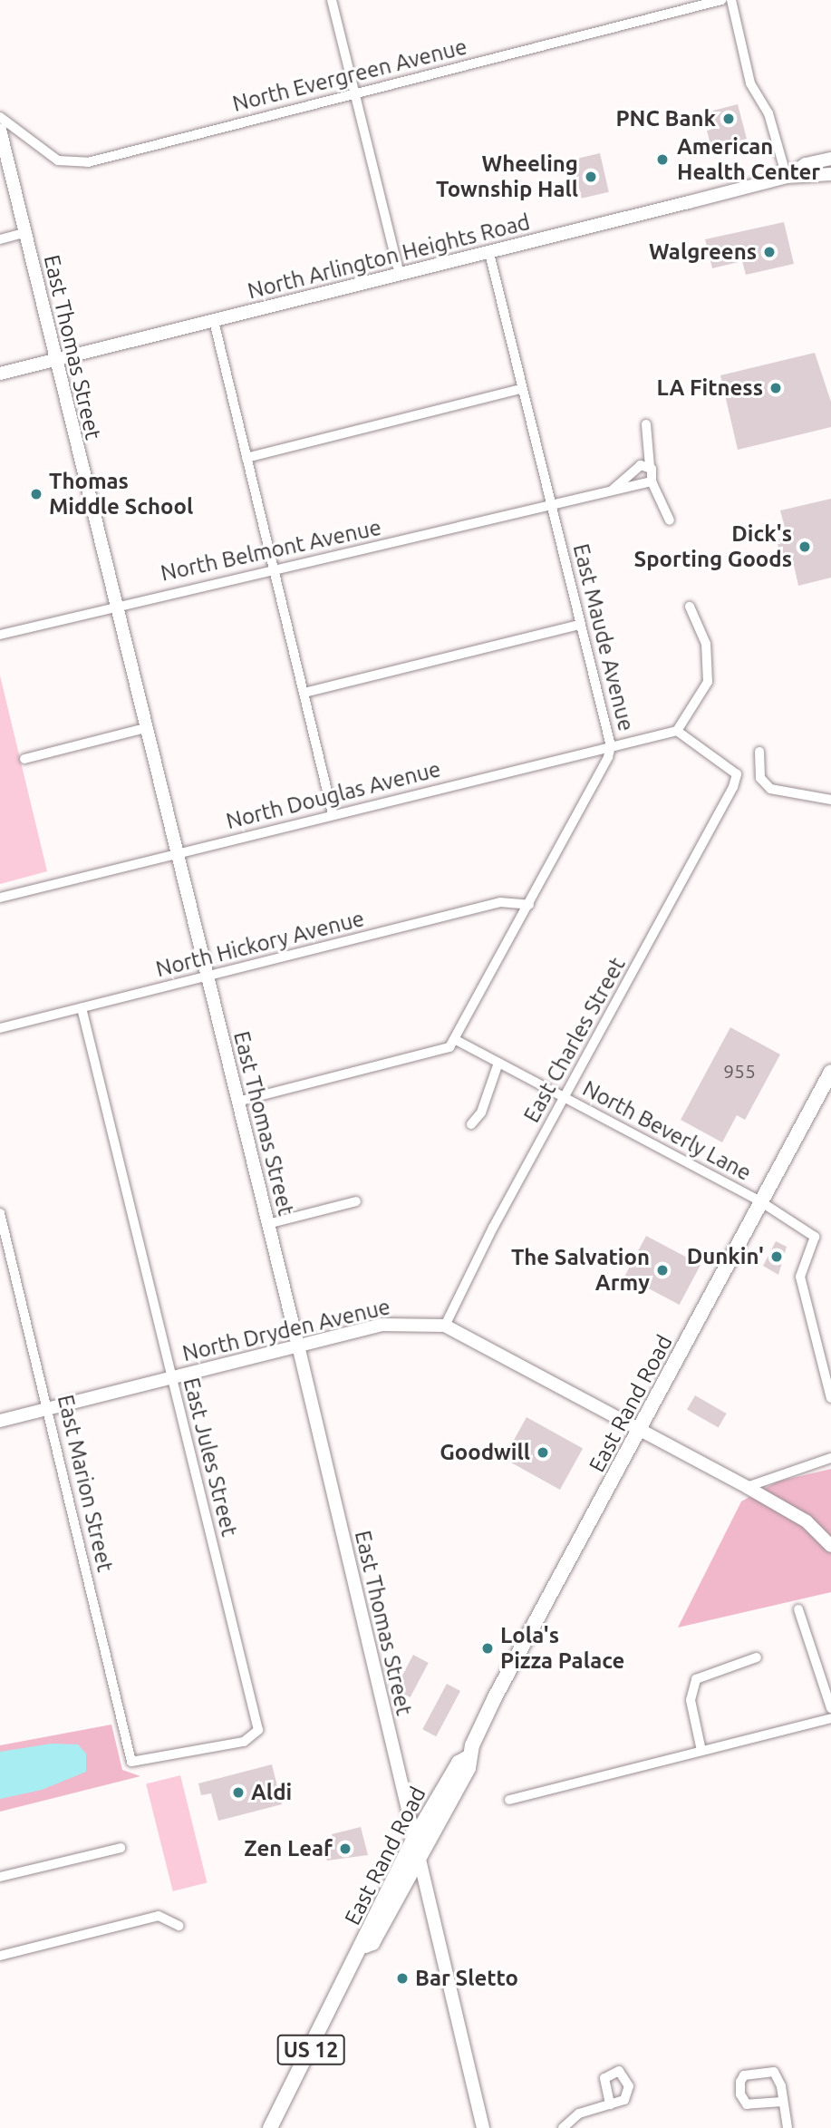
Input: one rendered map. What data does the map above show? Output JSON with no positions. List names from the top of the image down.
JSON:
{
  "streets": {
    "main road": ["East Rand Road", "US 12"],
    "street": [
      "North Evergreen Avenue",
      "North Arlington Heights Road",
      "East Thomas Street",
      "North Belmont Avenue",
      "East Maude Avenue",
      "North Douglas Avenue",
      "North Hickory Avenue",
      "East Charles Street",
      "North Beverly Lane",
      "North Dryden Avenue",
      "East Jules Street",
      "East Marion Street"
    ]
  },
  "crossings": [
    ["North Arlington Heights Road", "East Thomas Street"],
    ["North Arlington Heights Road", "East Maude Avenue"],
    ["East Thomas Street", "North Belmont Avenue"],
    ["East Thomas Street", "North Douglas Avenue"],
    ["East Thomas Street", "North Hickory Avenue"],
    ["East Thomas Street", "North Dryden Avenue"],
    ["East Thomas Street", "East Rand Road"],
    ["North Belmont Avenue", "East Maude Avenue"],
    ["East Maude Avenue", "North Douglas Avenue"],
    ["East Maude Avenue", "North Hickory Avenue"],
    ["East Maude Avenue", "North Beverly Lane"],
    ["North Douglas Avenue", "East Charles Street"],
    ["North Hickory Avenue", "East Jules Street"],
    ["East Charles Street", "North Beverly Lane"],
    ["East Charles Street", "North Dryden Avenue"],
    ["North Beverly Lane", "East Rand Road"],
    ["North Dryden Avenue", "East Rand Road"],
    ["North Dryden Avenue", "East Jules Street"],
    ["North Dryden Avenue", "East Marion Street"],
    ["East Jules Street", "East Marion Street"]
  ],
  "places": [
    "PNC Bank",
    "American Health Center",
    "Wheeling Township Hall",
    "Walgreens",
    "LA Fitness",
    "Thomas Middle School",
    "Dick's Sporting Goods",
    "Dunkin'",
    "The Salvation Army",
    "Goodwill",
    "Lola's Pizza Palace",
    "Aldi",
    "Zen Leaf",
    "Bar Sletto"
  ],
  "house_numbers": ["955"]
}
